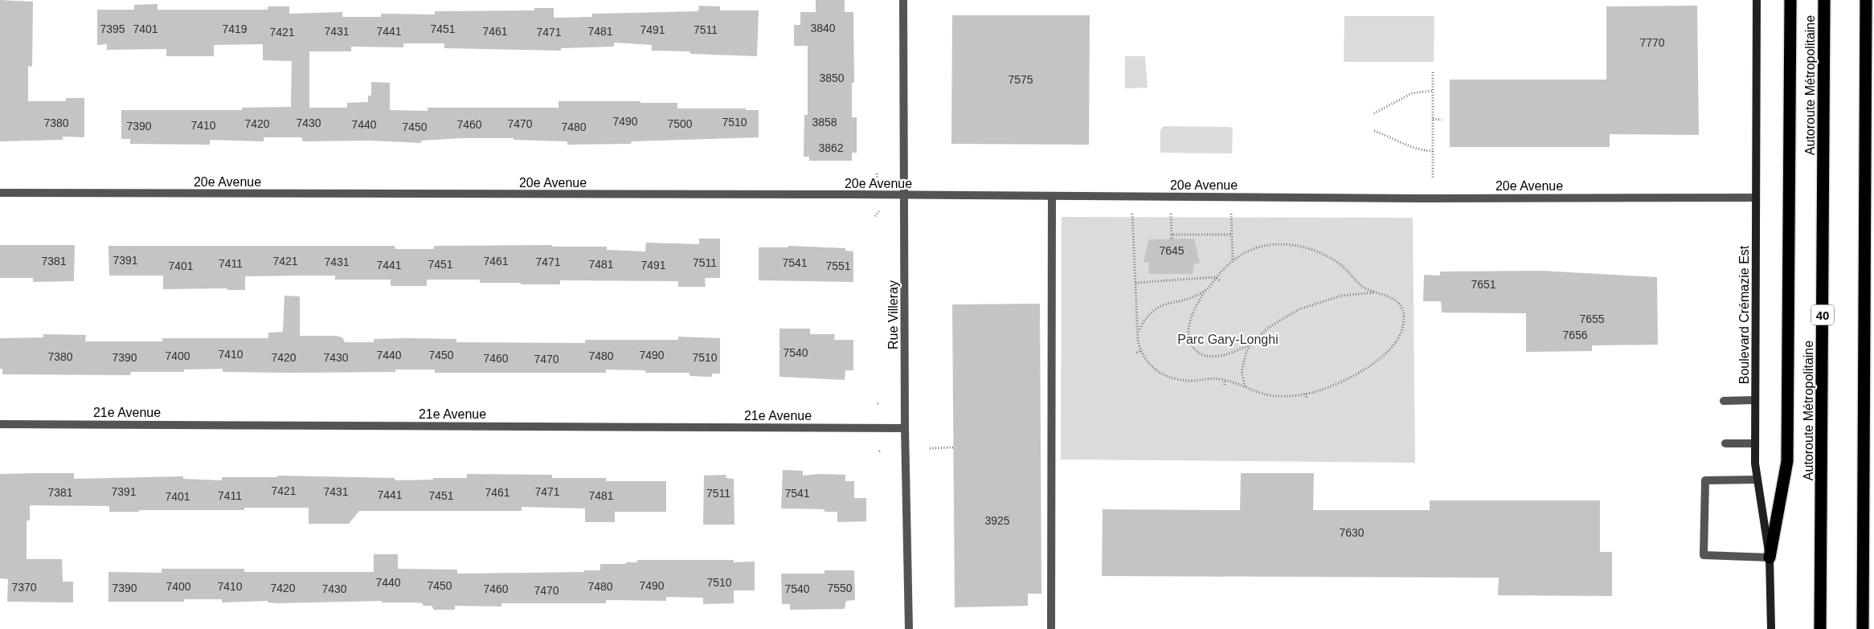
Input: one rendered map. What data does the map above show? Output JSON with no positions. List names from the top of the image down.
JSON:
{
  "streets": {
    "highway": ["Autoroute Métropolitaine", "40"],
    "main road": ["Boulevard Crémazie Est"],
    "street": ["20e Avenue", "Rue Villeray", "21e Avenue"]
  },
  "crossings": [
    ["20e Avenue", "Rue Villeray"],
    ["20e Avenue", "Boulevard Crémazie Est"],
    ["Rue Villeray", "21e Avenue"]
  ],
  "parks": ["Parc Gary-Longhi"],
  "house_numbers": [
    "3840",
    "7395",
    "7401",
    "7419",
    "7451",
    "7491",
    "7511",
    "7431",
    "7441",
    "7461",
    "7481",
    "7421",
    "7471",
    "7770",
    "3850",
    "7575",
    "7490",
    "7510",
    "3858",
    "7380",
    "7430",
    "7420",
    "7470",
    "7500",
    "7440",
    "7460",
    "7410",
    "7390",
    "7450",
    "7480",
    "3862",
    "7645",
    "7391",
    "7381",
    "7421",
    "7461",
    "7431",
    "7471",
    "7511",
    "7541",
    "7411",
    "7451",
    "7481",
    "7441",
    "7491",
    "7401",
    "7551",
    "7651",
    "7655",
    "7656",
    "7540",
    "7410",
    "7440",
    "7450",
    "7490",
    "7400",
    "7480",
    "7380",
    "7390",
    "7420",
    "7430",
    "7510",
    "7460",
    "7470",
    "7421",
    "7391",
    "7431",
    "7471",
    "7381",
    "7461",
    "7511",
    "7541",
    "7441",
    "7411",
    "7451",
    "7481",
    "7401",
    "3925",
    "7630",
    "7440",
    "7510",
    "7450",
    "7490",
    "7400",
    "7410",
    "7480",
    "7370",
    "7390",
    "7420",
    "7550",
    "7430",
    "7460",
    "7540",
    "7470"
  ]
}
